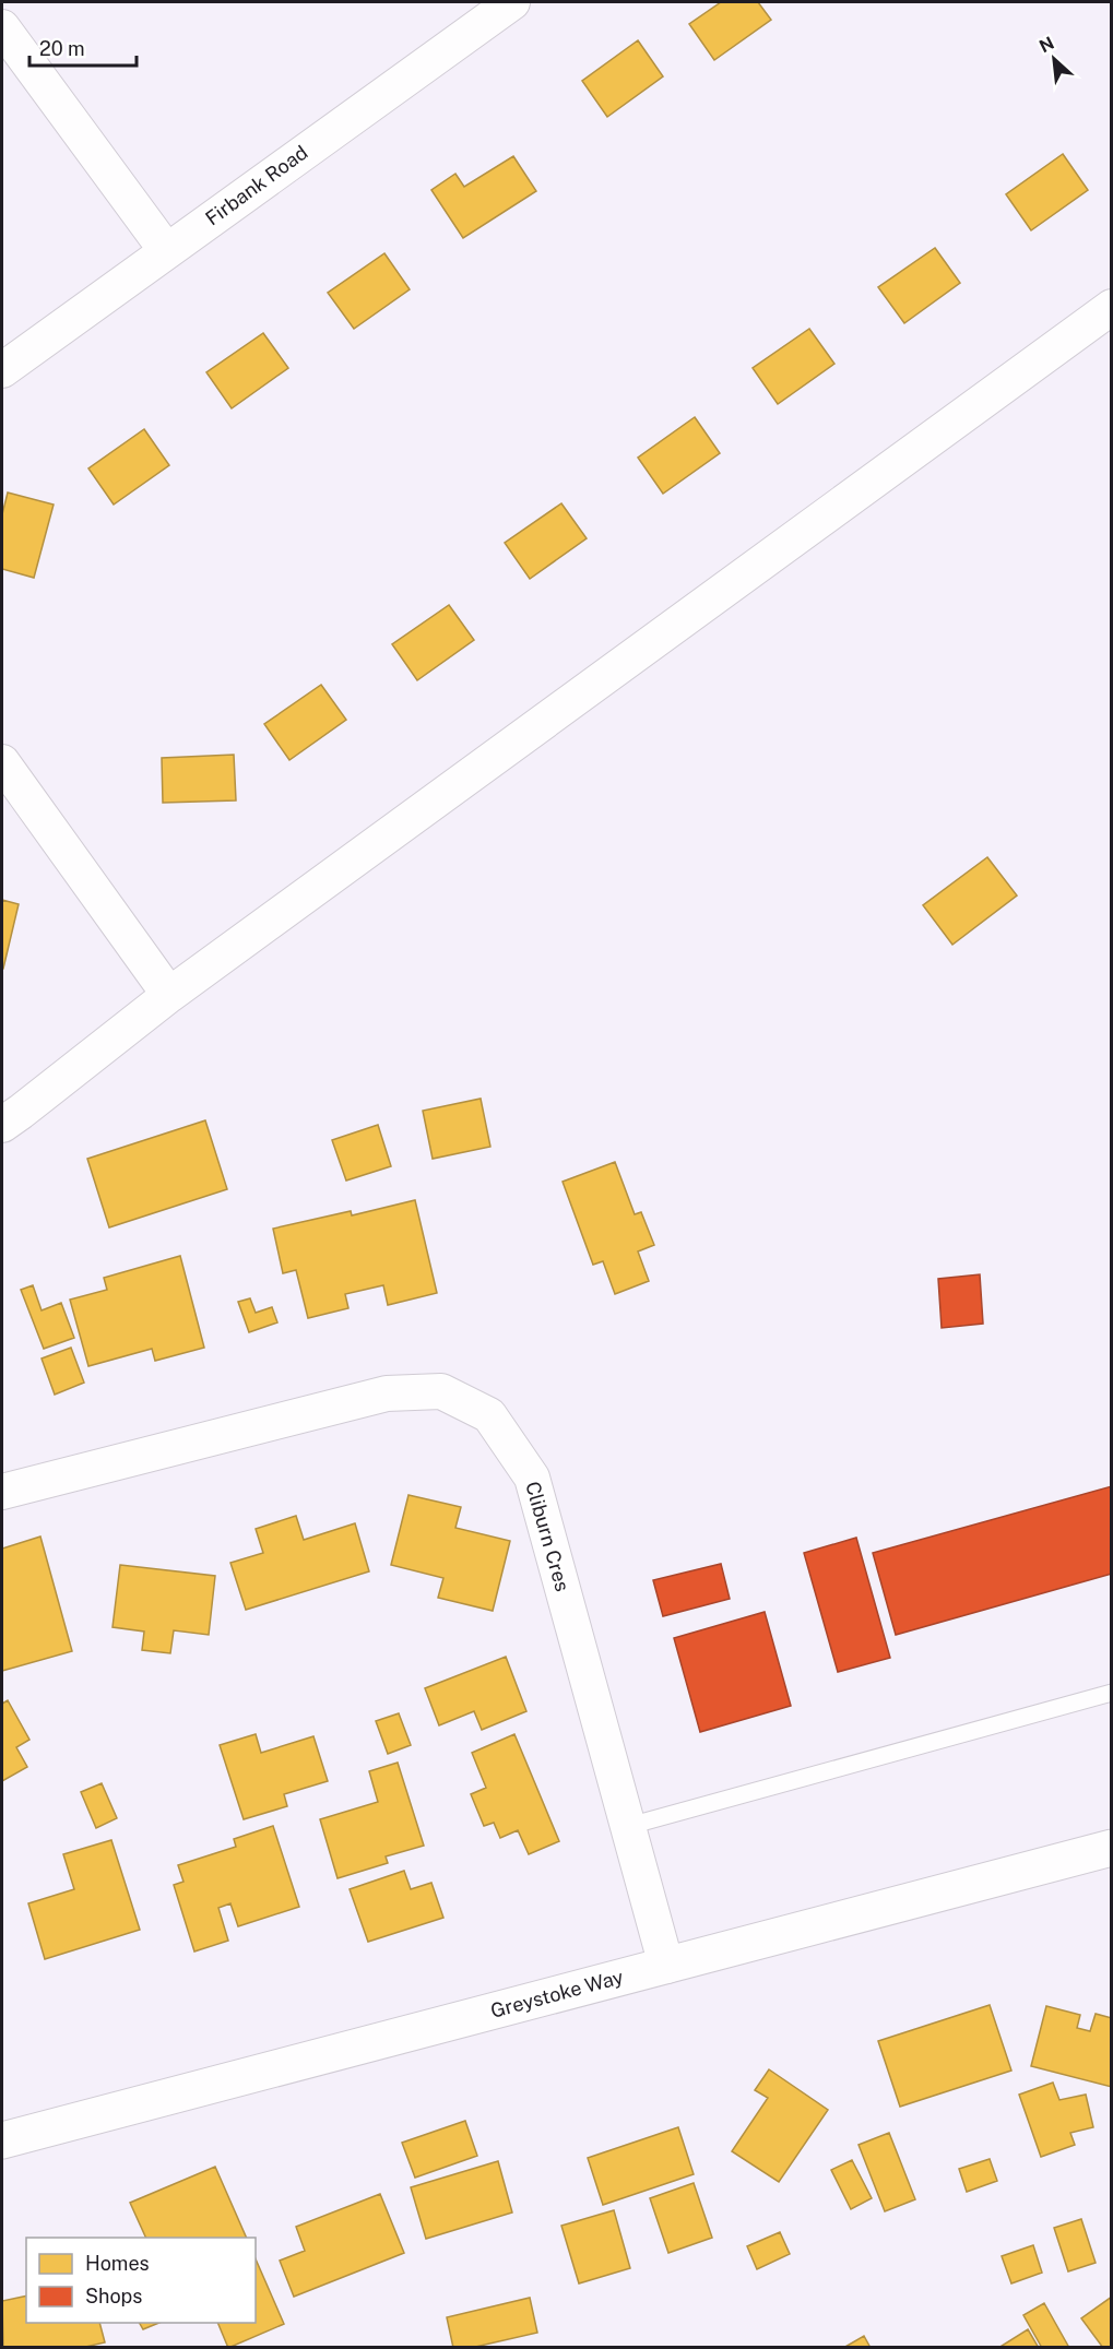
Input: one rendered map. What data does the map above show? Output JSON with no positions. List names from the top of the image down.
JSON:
{
  "streets": {
    "street": ["Firbank Road", "Cliburn Cres", "Greystoke Way"]
  },
  "crossings": [
    ["Cliburn Cres", "Greystoke Way"]
  ],
  "legend": ["Homes", "Shops"],
  "scale_bar": "20 m",
  "north": "top left"
}
